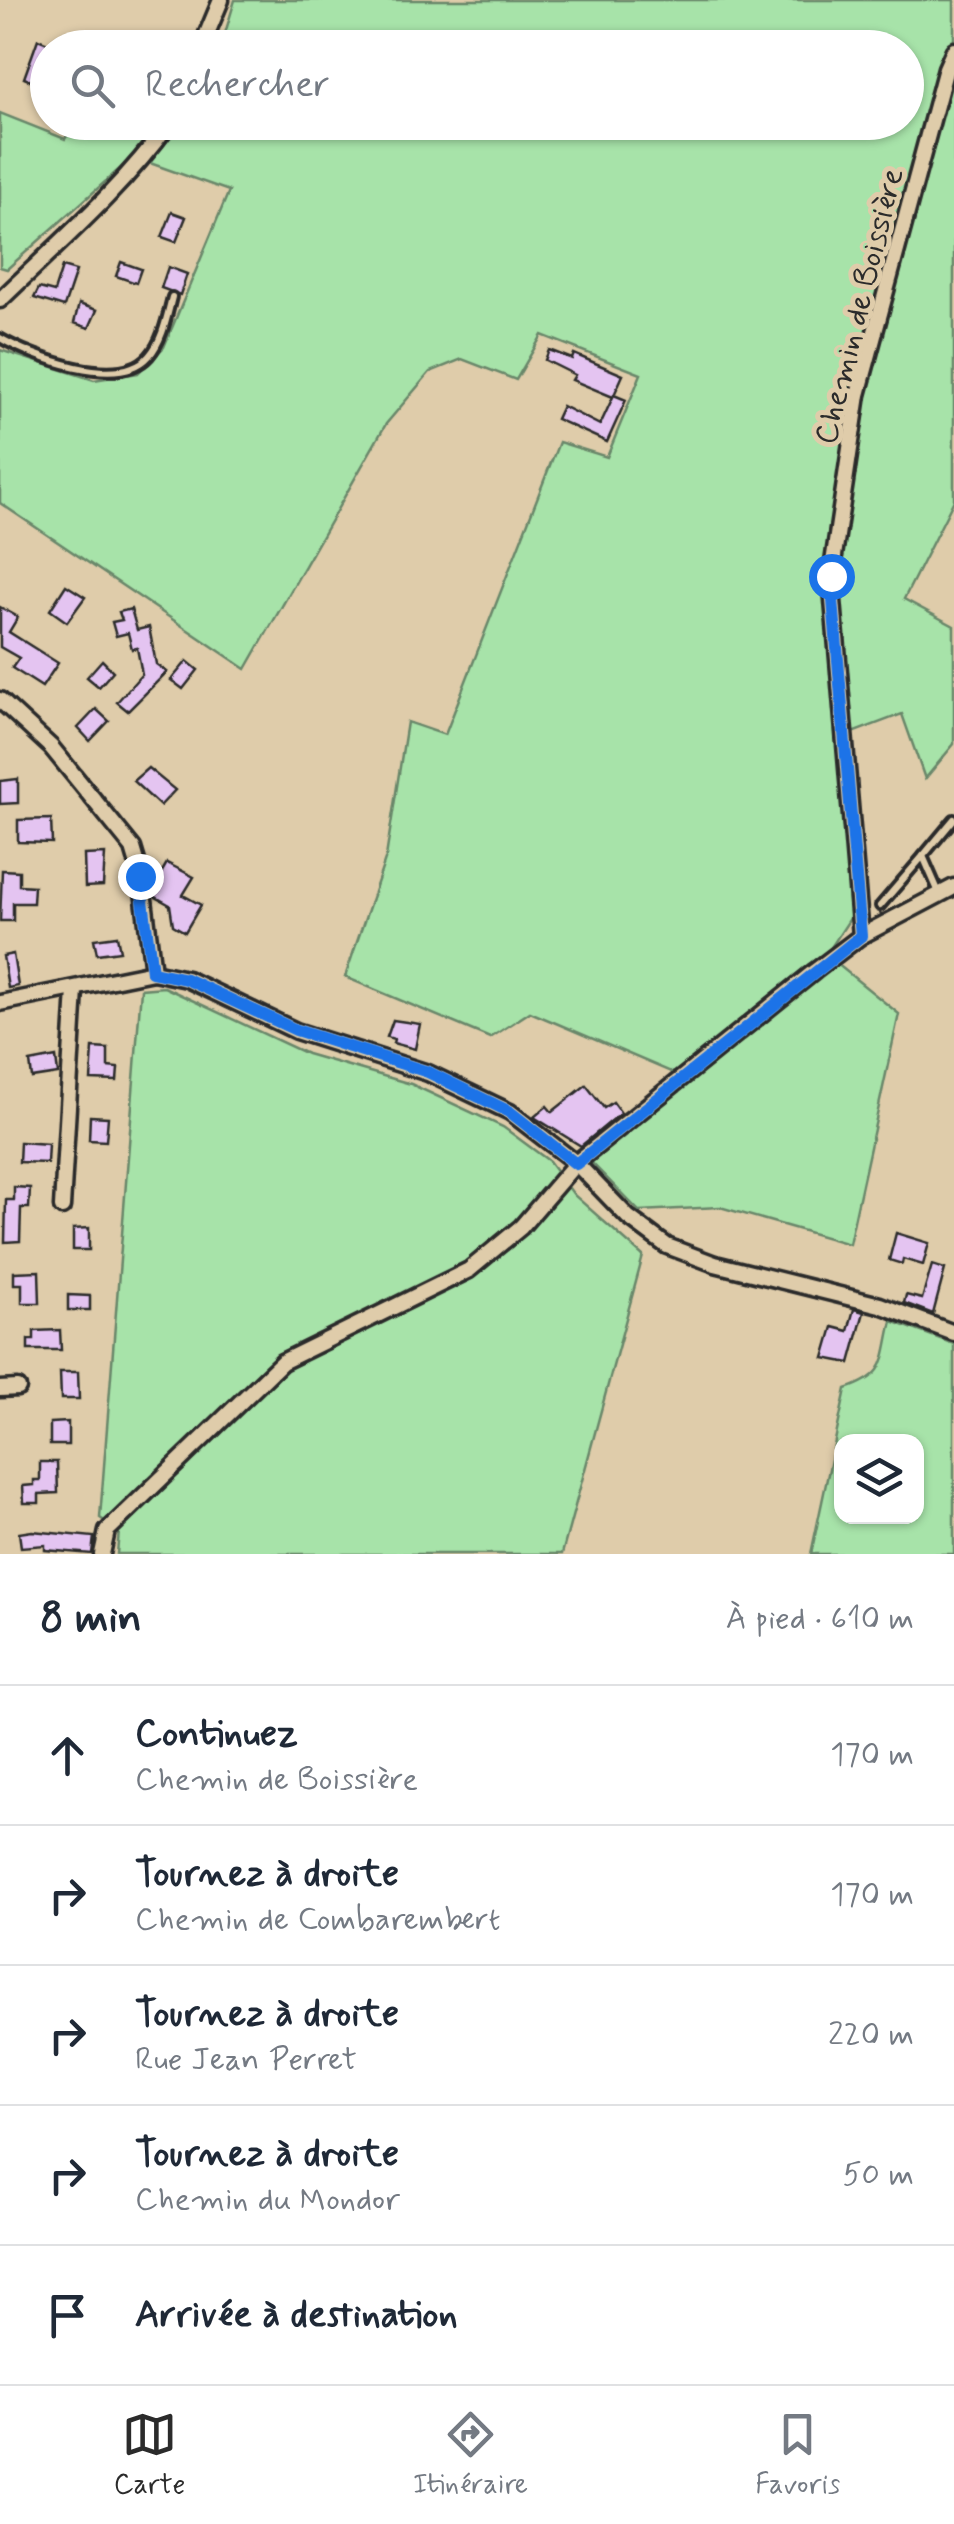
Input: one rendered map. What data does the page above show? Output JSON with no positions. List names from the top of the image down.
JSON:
{
  "streets": {
    "street": ["Chemin de Boissière"]
  },
  "page": {
    "search": "Rechercher",
    "heading": ["8 min", "À pied · 610 m"],
    "list": [
      ["Continuez", "Chemin de Boissière", "170 m"],
      ["Tournez à droite", "Chemin de Combarembert", "170 m"],
      ["Tournez à droite", "Rue Jean Perret", "220 m"],
      ["Tournez à droite", "Chemin du Mondor", "50 m"],
      "Arrivée à destination"
    ],
    "nav": ["Carte", "Itinéraire", "Favoris"]
  }
}
